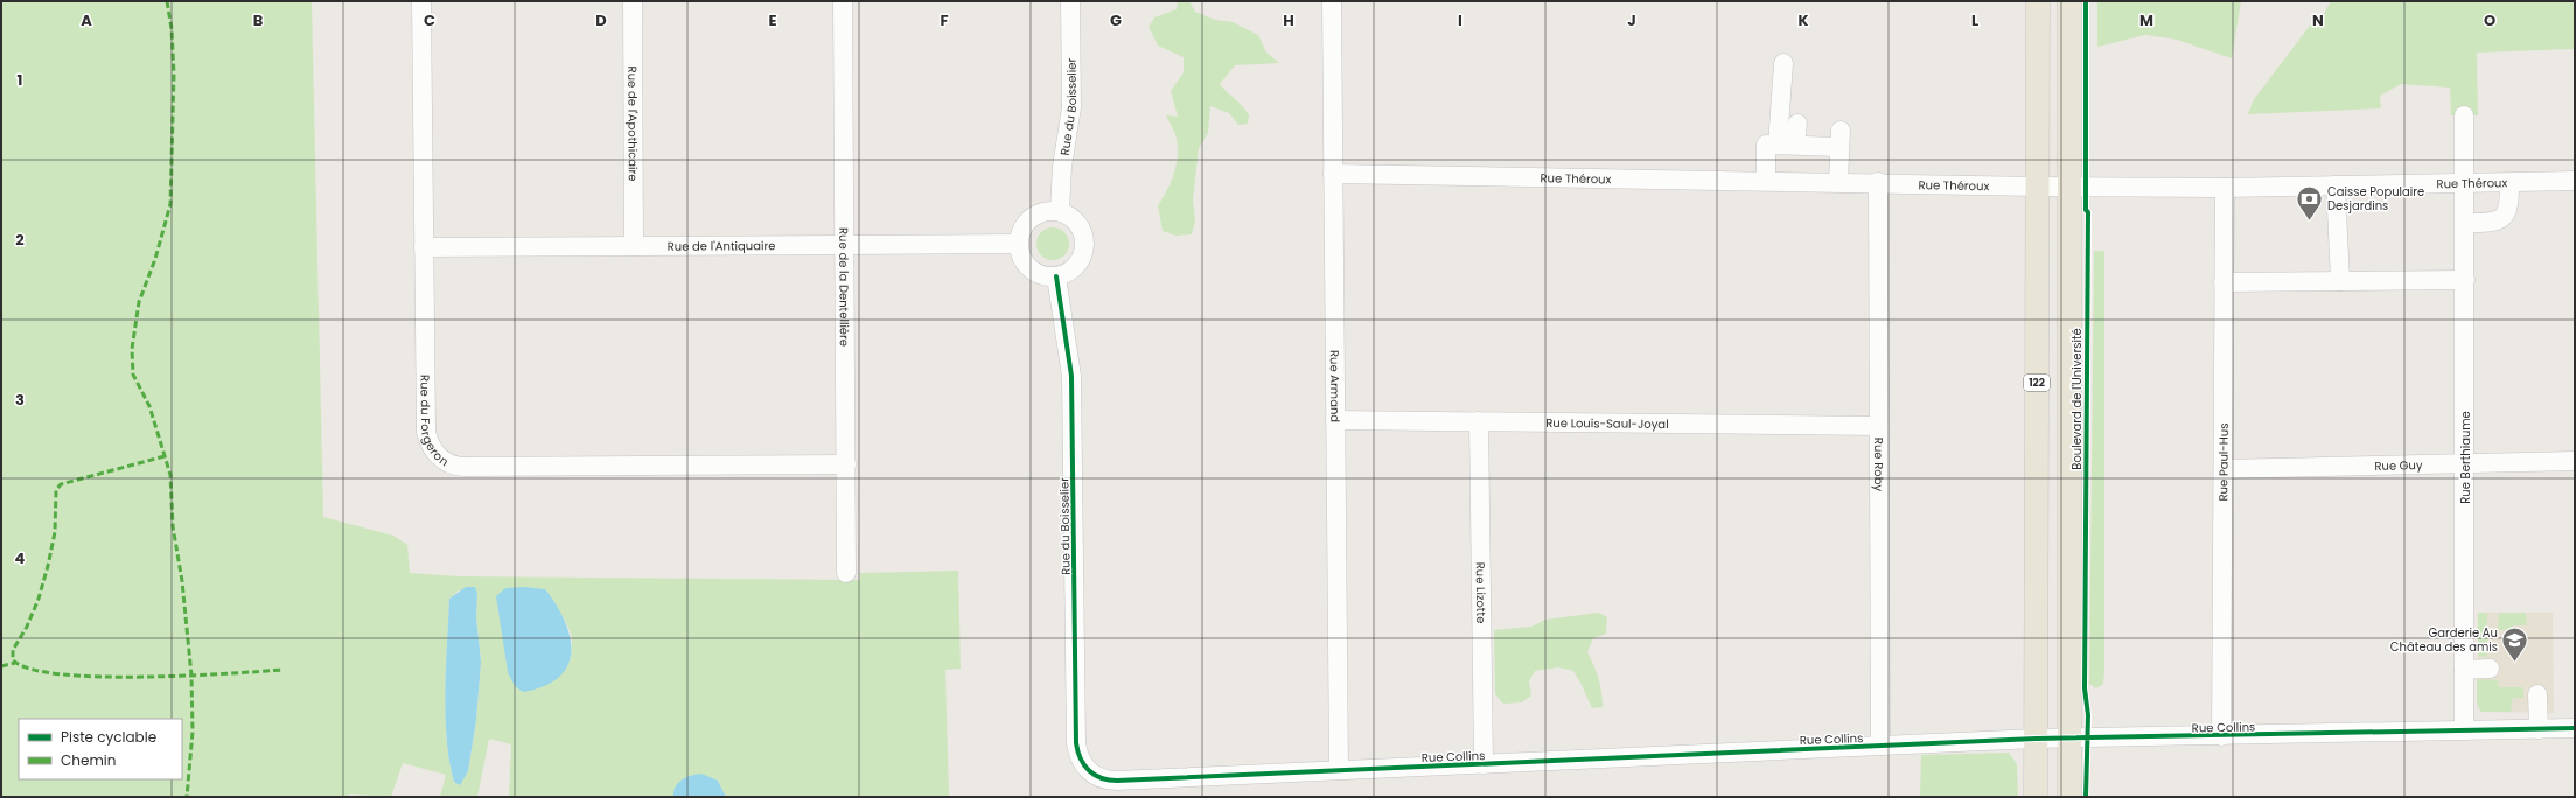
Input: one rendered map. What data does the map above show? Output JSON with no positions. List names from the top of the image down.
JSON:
{
  "streets": {
    "main road": ["122", "Boulevard de l'Université"],
    "street": [
      "Rue du Boisselier",
      "Rue de l'Apothicaire",
      "Rue Théroux",
      "Rue de l'Antiquaire",
      "Rue de la Dentellière",
      "Rue Armand",
      "Rue du Forgeron",
      "Rue Louis-Saul-Joyal",
      "Rue Berthiaume",
      "Rue Paul-Hus",
      "Rue Roby",
      "Rue Guy",
      "Rue Lizotte",
      "Rue Collins"
    ]
  },
  "crossings": [
    ["Rue du Boisselier", "Rue de l'Antiquaire"],
    ["Rue du Boisselier", "Rue Collins"],
    ["Rue de l'Apothicaire", "Rue de l'Antiquaire"],
    ["Rue Théroux", "122"],
    ["Rue Théroux", "Rue Armand"],
    ["Rue Théroux", "Boulevard de l'Université"],
    ["Rue Théroux", "Rue Berthiaume"],
    ["Rue Théroux", "Rue Paul-Hus"],
    ["Rue Théroux", "Rue Roby"],
    ["Rue de l'Antiquaire", "Rue de la Dentellière"],
    ["Rue de l'Antiquaire", "Rue du Forgeron"],
    ["Rue de la Dentellière", "Rue du Forgeron"],
    ["122", "Rue Collins"],
    ["Rue Armand", "Rue Louis-Saul-Joyal"],
    ["Rue Armand", "Rue Collins"],
    ["Boulevard de l'Université", "Rue Collins"],
    ["Rue Louis-Saul-Joyal", "Rue Roby"],
    ["Rue Louis-Saul-Joyal", "Rue Lizotte"],
    ["Rue Berthiaume", "Rue Guy"],
    ["Rue Berthiaume", "Rue Collins"],
    ["Rue Paul-Hus", "Rue Guy"],
    ["Rue Paul-Hus", "Rue Collins"],
    ["Rue Roby", "Rue Collins"],
    ["Rue Lizotte", "Rue Collins"]
  ],
  "places": {
    "bank": ["Caisse Populaire Desjardins"],
    "school or university": ["Garderie Au Château des amis"]
  },
  "legend": ["Piste cyclable", "Chemin"],
  "grid": {
    "columns": [
      "A",
      "B",
      "C",
      "D",
      "E",
      "F",
      "G",
      "H",
      "I",
      "J",
      "K",
      "L",
      "M",
      "N",
      "O"
    ],
    "rows": [
      "1",
      "2",
      "3",
      "4"
    ]
  }
}
